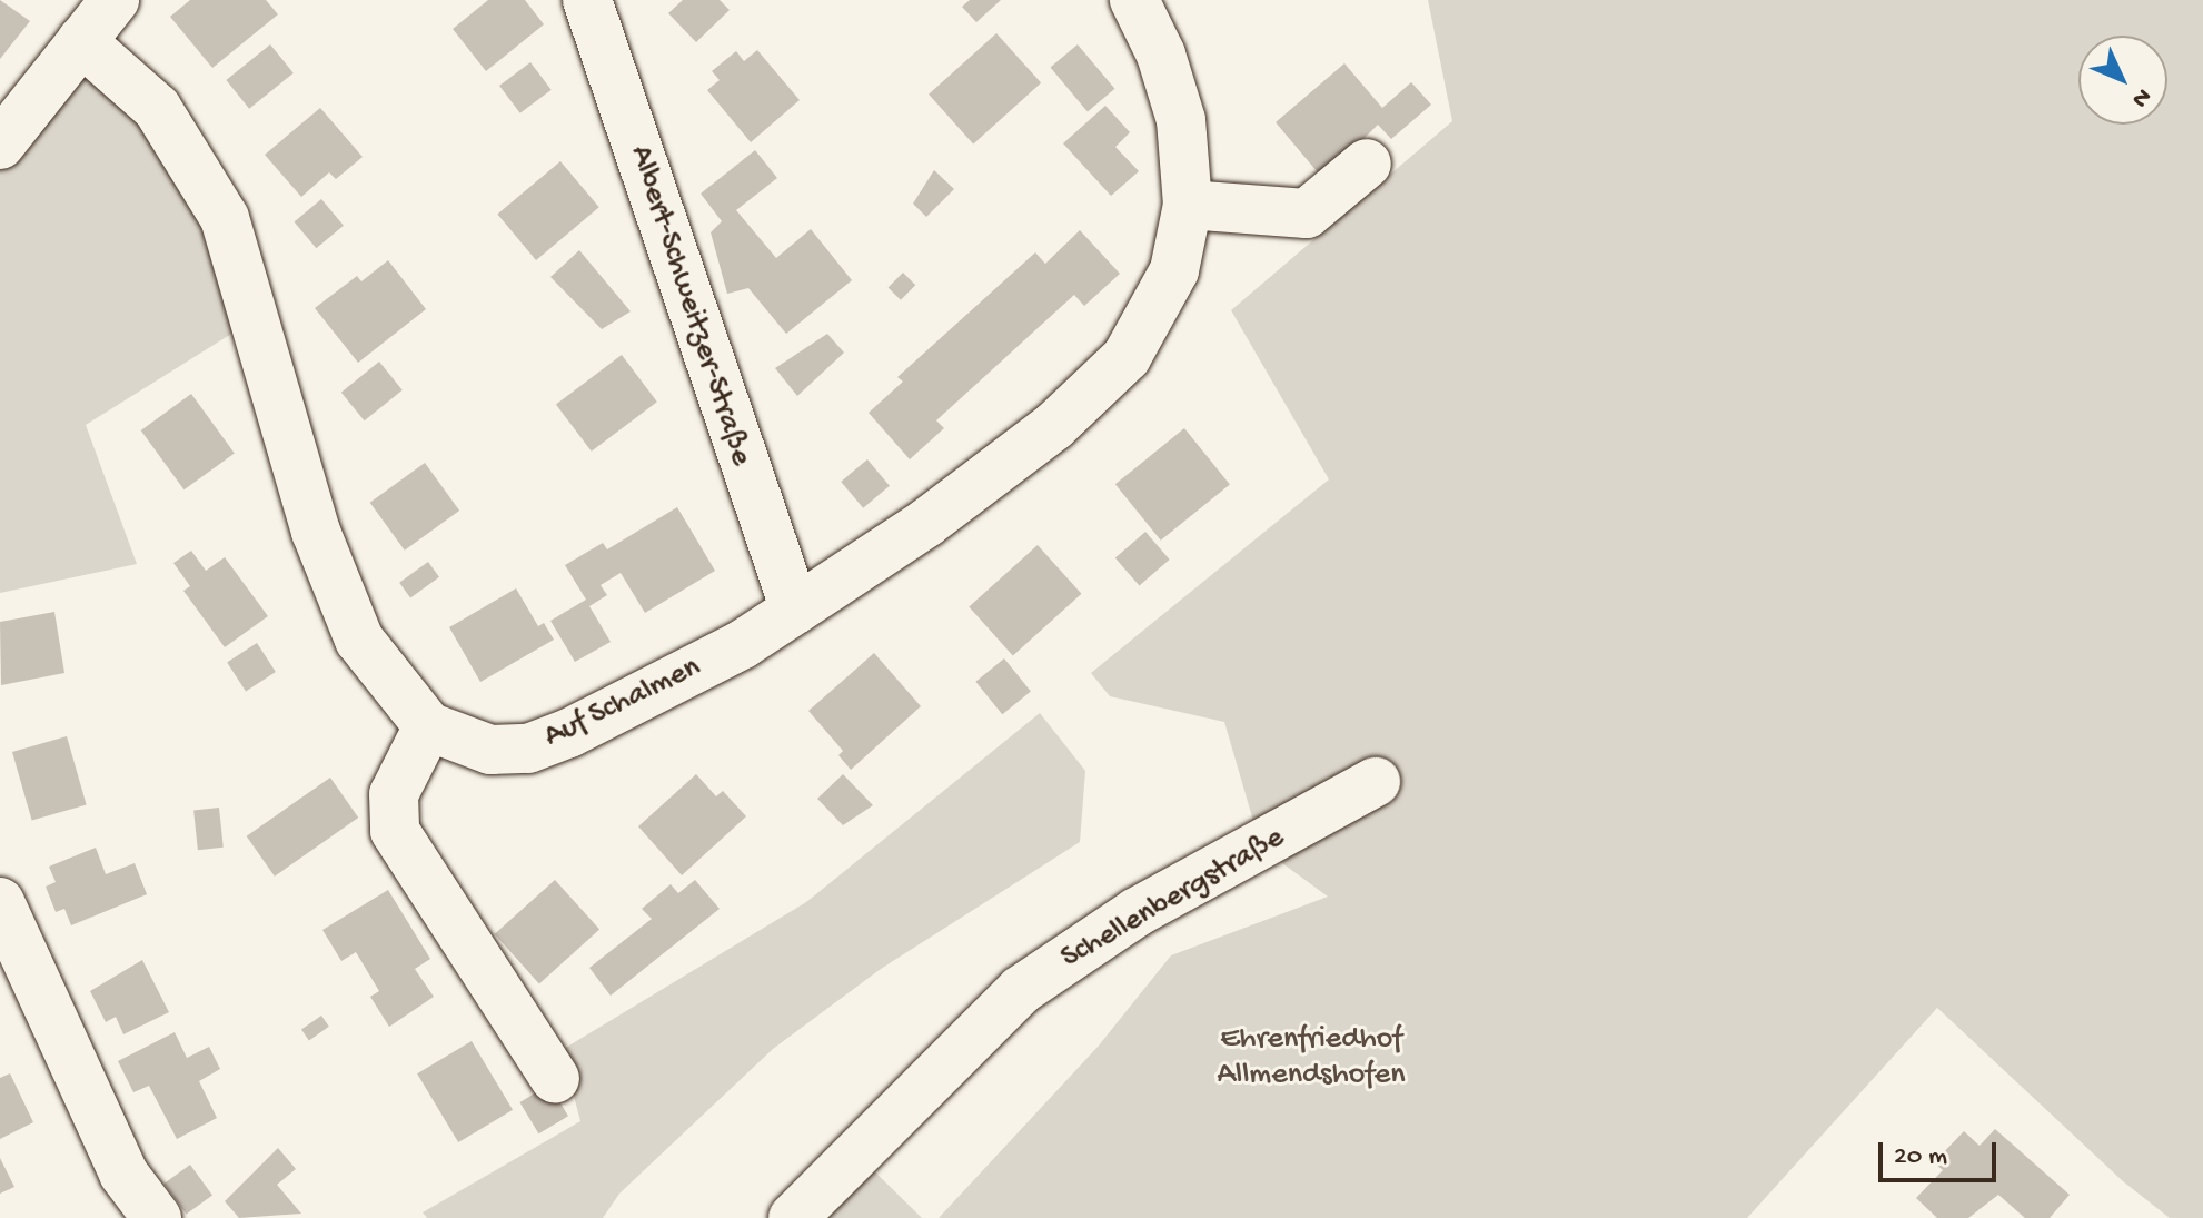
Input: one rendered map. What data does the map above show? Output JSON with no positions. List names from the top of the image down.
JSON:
{
  "streets": {
    "street": ["Albert-Schweitzer-Straße", "Auf Schalmen", "Schellenbergstraße"]
  },
  "crossings": [
    ["Albert-Schweitzer-Straße", "Auf Schalmen"]
  ],
  "parks": ["Ehrenfriedhof Allmendshofen"],
  "scale_bar": "20 m",
  "north": "bottom right"
}
